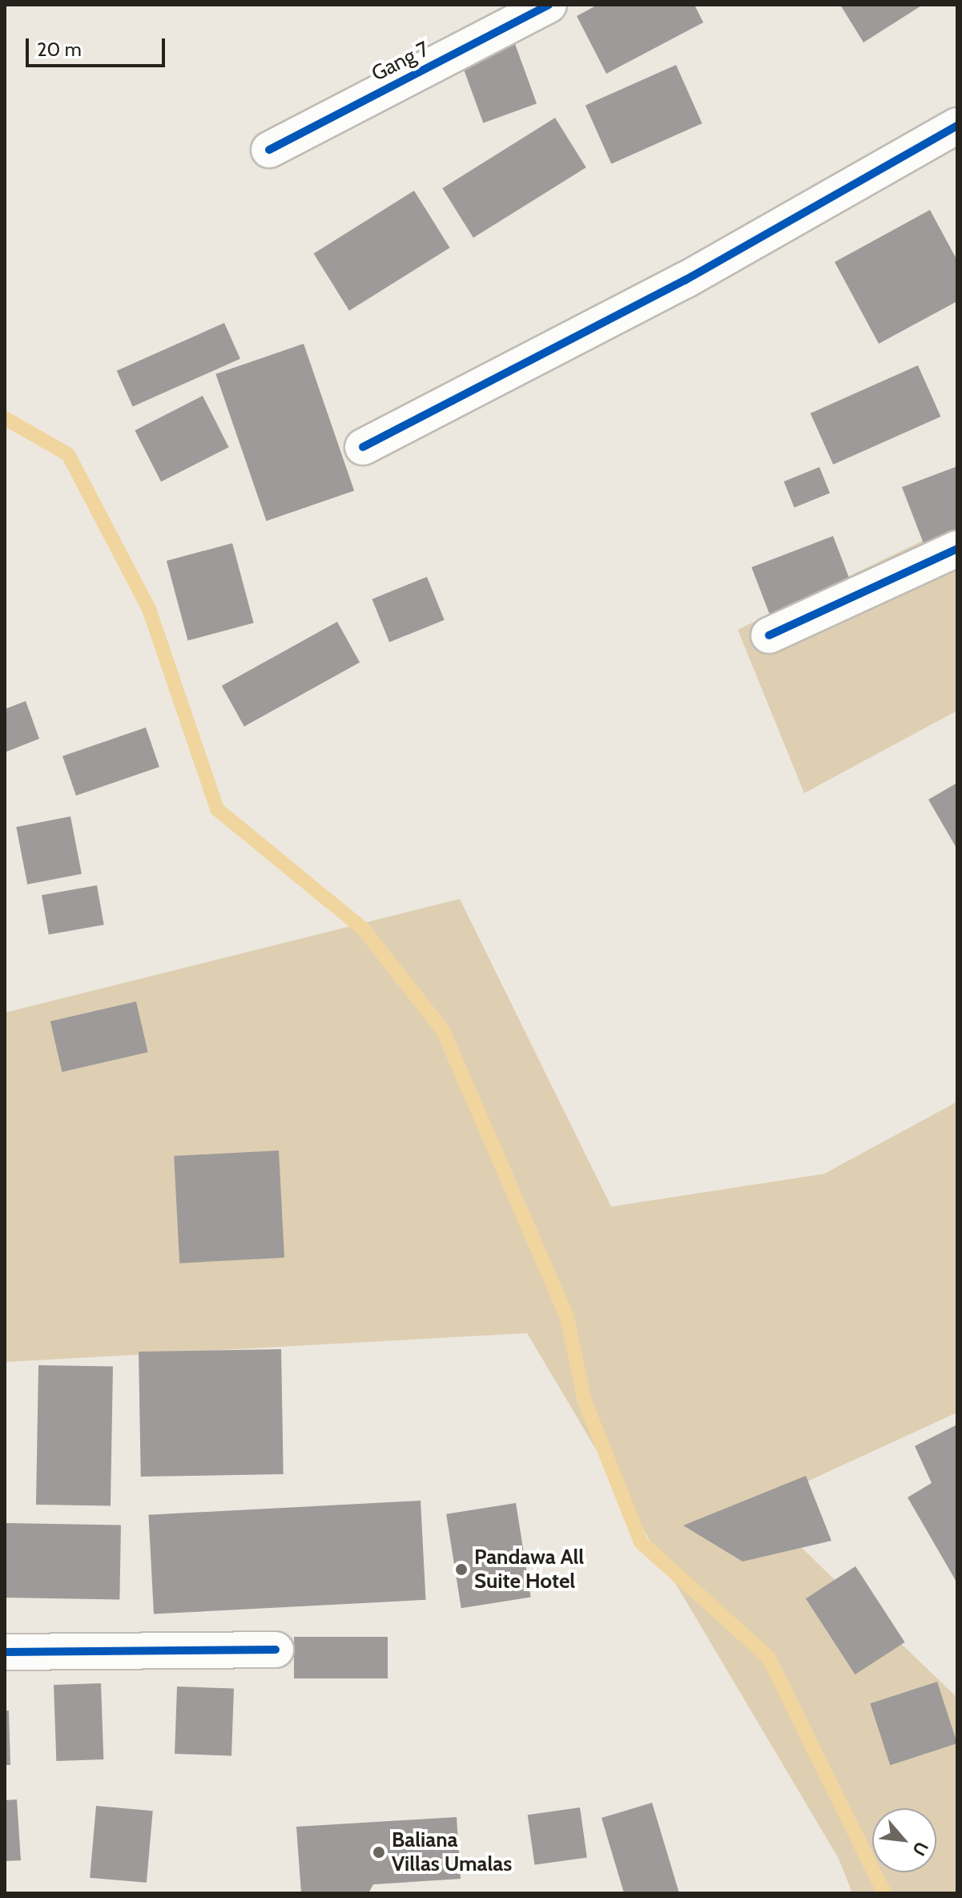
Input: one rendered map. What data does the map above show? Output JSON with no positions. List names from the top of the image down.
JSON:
{
  "streets": {
    "street": ["Gang 7"]
  },
  "places": ["Pandawa All Suite Hotel", "Baliana Villas Umalas"],
  "scale_bar": "20 m",
  "north": "bottom right"
}
